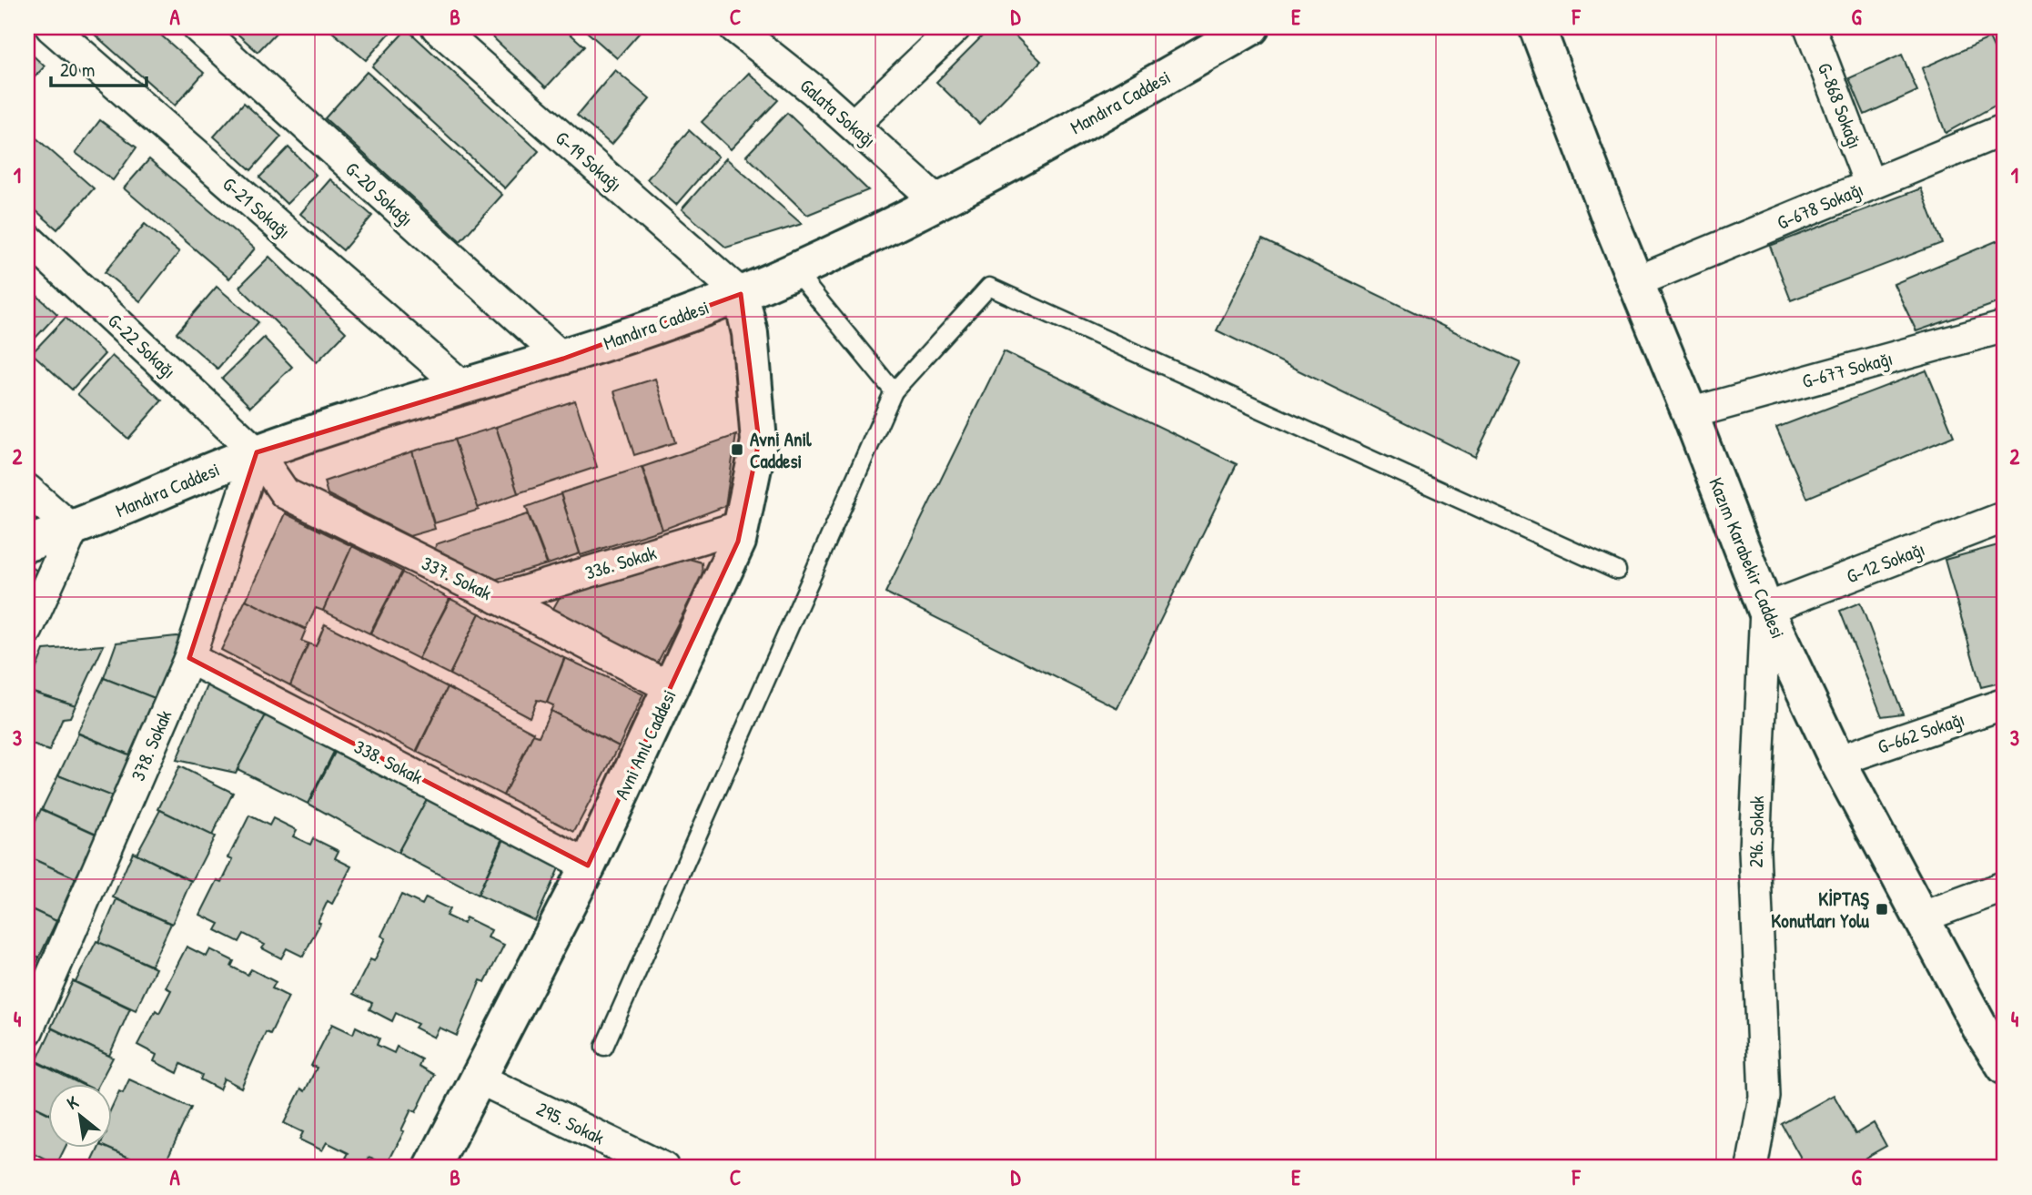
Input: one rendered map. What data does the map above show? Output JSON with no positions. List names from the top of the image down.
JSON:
{
  "streets": {
    "street": [
      "Mandıra Caddesi",
      "G-868 Sokağı",
      "Galata Sokağı",
      "G-19 Sokağı",
      "G-20 Sokağı",
      "G-678 Sokağı",
      "G-21 Sokağı",
      "G-22 Sokağı",
      "G-677 Sokağı",
      "Kazım Karabekir Caddesi",
      "336. Sokak",
      "G-12 Sokağı",
      "337. Sokak",
      "G-662 Sokağı",
      "Avni Anıl Caddesi",
      "378. Sokak",
      "338. Sokak",
      "296. Sokak",
      "295. Sokak"
    ]
  },
  "crossings": [
    ["Mandıra Caddesi", "Galata Sokağı"],
    ["Mandıra Caddesi", "G-19 Sokağı"],
    ["Mandıra Caddesi", "G-20 Sokağı"],
    ["Mandıra Caddesi", "G-21 Sokağı"],
    ["Mandıra Caddesi", "G-22 Sokağı"],
    ["Mandıra Caddesi", "337. Sokak"],
    ["Mandıra Caddesi", "Avni Anıl Caddesi"],
    ["Mandıra Caddesi", "378. Sokak"],
    ["G-868 Sokağı", "G-678 Sokağı"],
    ["G-19 Sokağı", "Avni Anıl Caddesi"],
    ["G-678 Sokağı", "Kazım Karabekir Caddesi"],
    ["G-22 Sokağı", "337. Sokak"],
    ["G-22 Sokağı", "378. Sokak"],
    ["G-677 Sokağı", "Kazım Karabekir Caddesi"],
    ["Kazım Karabekir Caddesi", "G-12 Sokağı"],
    ["Kazım Karabekir Caddesi", "G-662 Sokağı"],
    ["Kazım Karabekir Caddesi", "296. Sokak"],
    ["336. Sokak", "337. Sokak"],
    ["336. Sokak", "Avni Anıl Caddesi"],
    ["G-12 Sokağı", "296. Sokak"],
    ["337. Sokak", "Avni Anıl Caddesi"],
    ["337. Sokak", "378. Sokak"],
    ["Avni Anıl Caddesi", "338. Sokak"],
    ["Avni Anıl Caddesi", "295. Sokak"],
    ["378. Sokak", "338. Sokak"]
  ],
  "places": {
    "transit": ["Avni Anil Caddesi", "KİPTAŞ Konutları Yolu"]
  },
  "scale_bar": "20 m",
  "north": "top left",
  "grid": {
    "columns": [
      "A",
      "B",
      "C",
      "D",
      "E",
      "F",
      "G"
    ],
    "rows": [
      "1",
      "2",
      "3",
      "4"
    ]
  }
}
